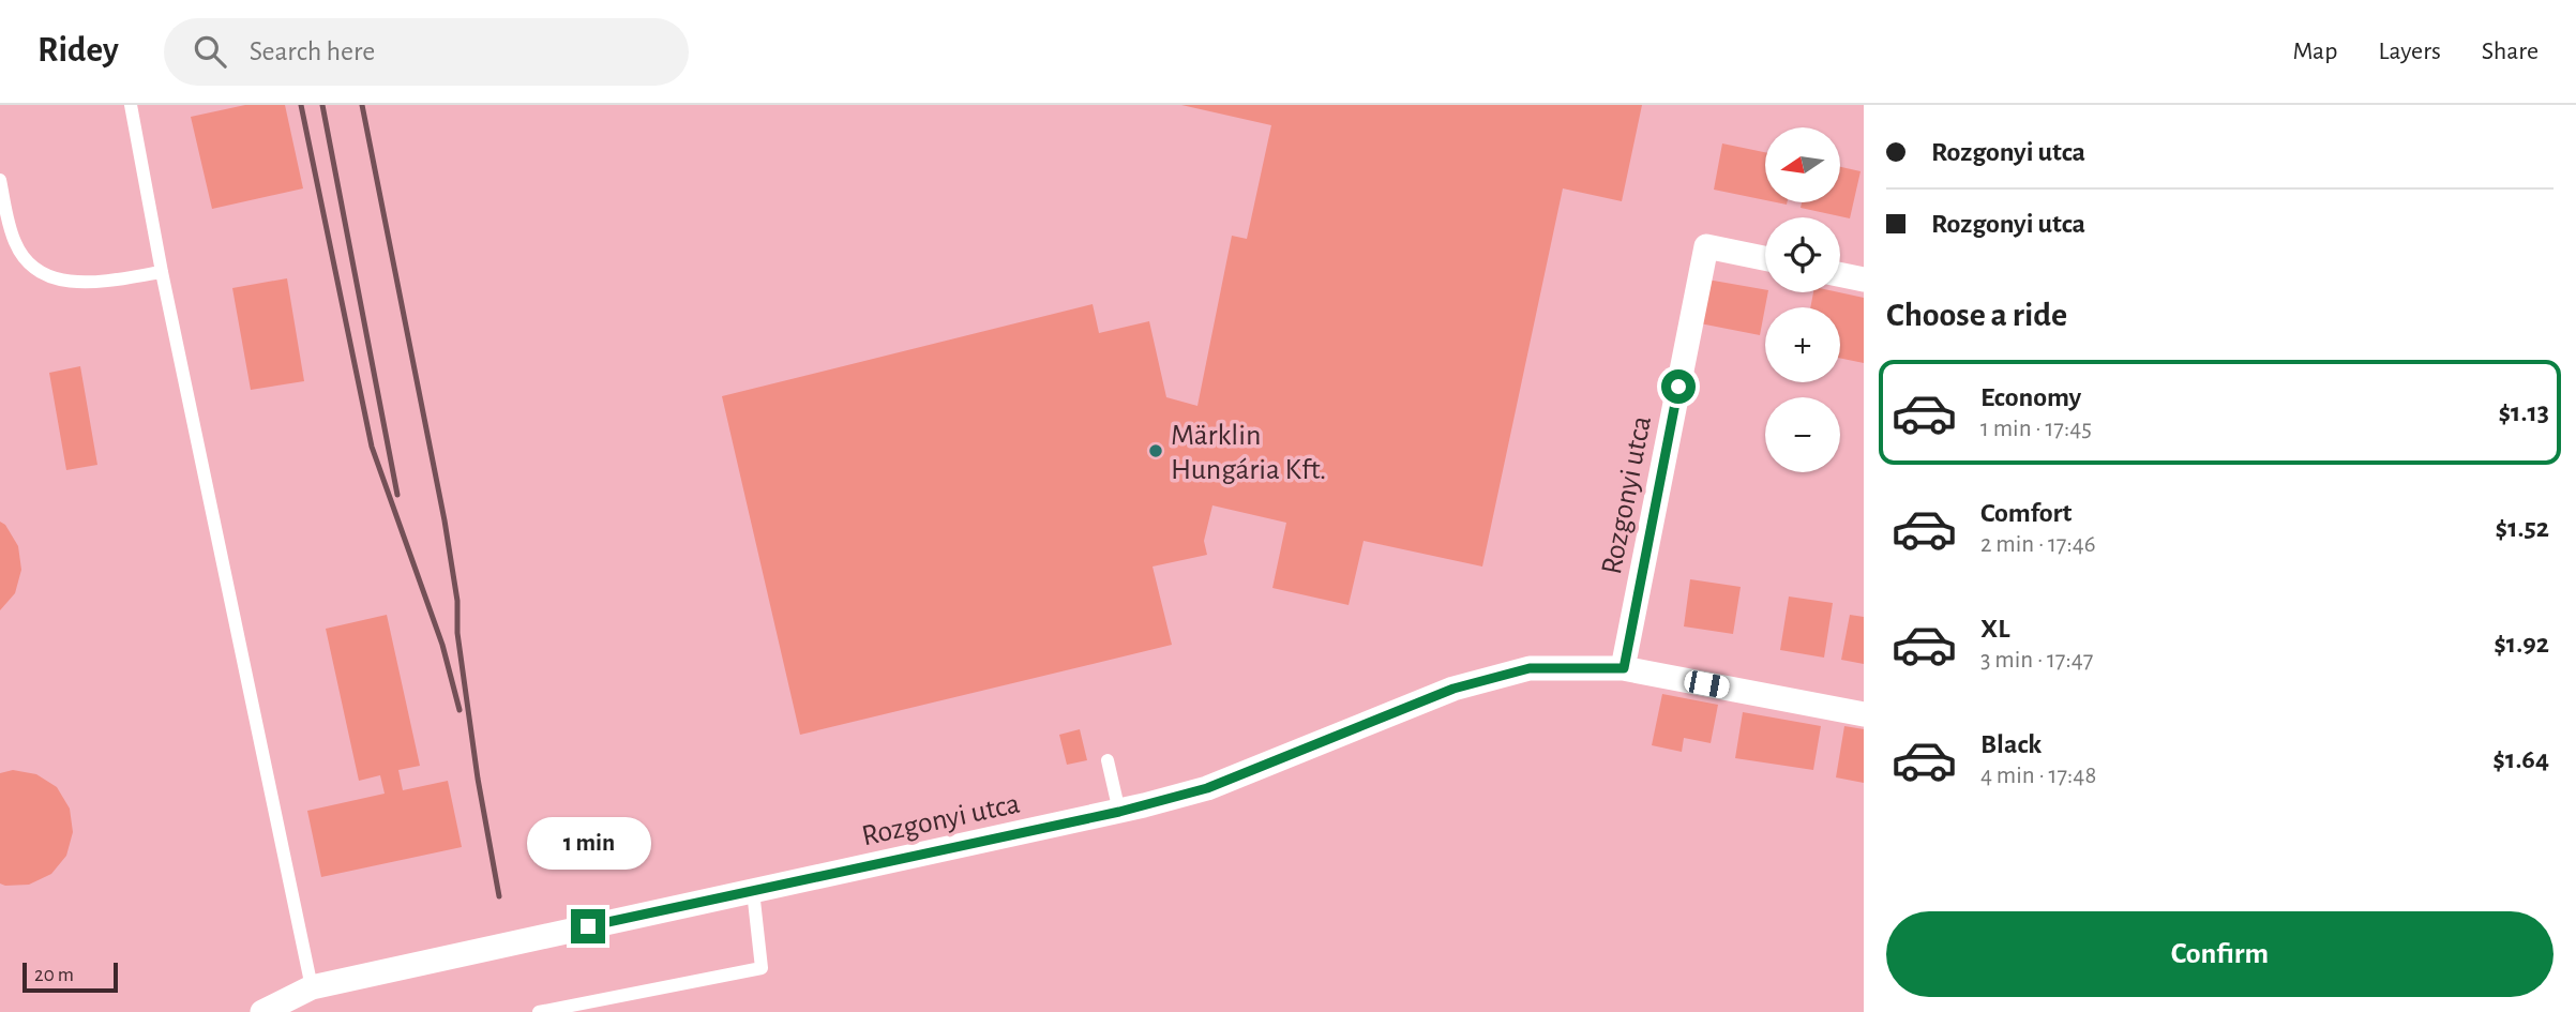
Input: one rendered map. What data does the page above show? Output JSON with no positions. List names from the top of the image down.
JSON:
{
  "streets": {
    "street": ["Rozgonyi utca"]
  },
  "places": ["Märklin Hungária Kft."],
  "scale_bar": "20 m",
  "north": "left",
  "page": {
    "header": "Ridey",
    "search": "Search here",
    "nav": ["Map", "Layers", "Share"],
    "banner": ["Rozgonyi utca", "Rozgonyi utca"],
    "map_buttons": ["+", "−"],
    "heading": "Choose a ride",
    "list": [
      {
        "name": "Economy",
        "note": "1 min · 17:45",
        "value": "$1.13"
      },
      {
        "name": "Comfort",
        "note": "2 min · 17:46",
        "value": "$1.52"
      },
      {
        "name": "XL",
        "note": "3 min · 17:47",
        "value": "$1.92"
      },
      {
        "name": "Black",
        "note": "4 min · 17:48",
        "value": "$1.64"
      }
    ],
    "bubble": "1 min",
    "buttons": "Confirm",
    "scale": "20 m"
  }
}
